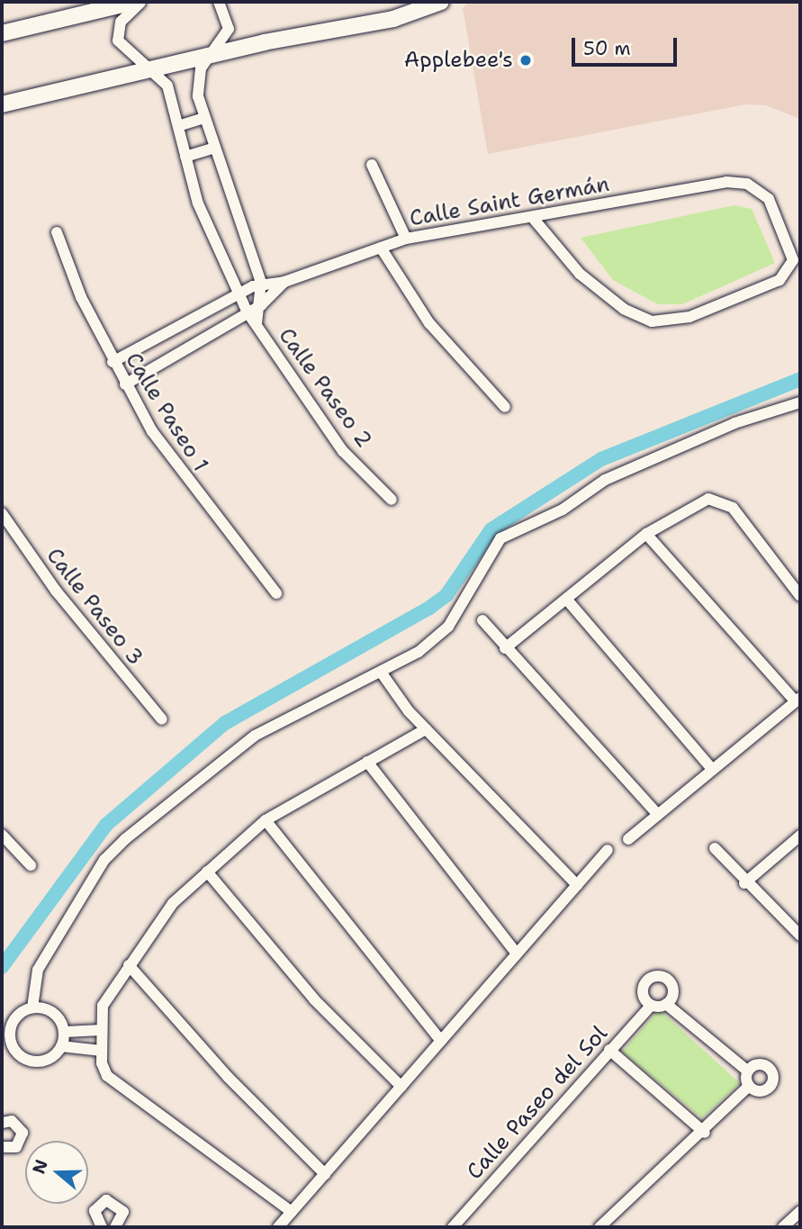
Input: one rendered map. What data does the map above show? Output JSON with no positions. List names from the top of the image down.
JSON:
{
  "streets": {
    "street": [
      "Calle Saint Germán",
      "Calle Paseo 2",
      "Calle Paseo 1",
      "Calle Paseo 3",
      "Calle Paseo del Sol"
    ]
  },
  "crossings": [
    ["Calle Saint Germán", "Calle Paseo 2"],
    ["Calle Saint Germán", "Calle Paseo 1"]
  ],
  "places": ["Applebee's"],
  "scale_bar": "50 m",
  "north": "left"
}
